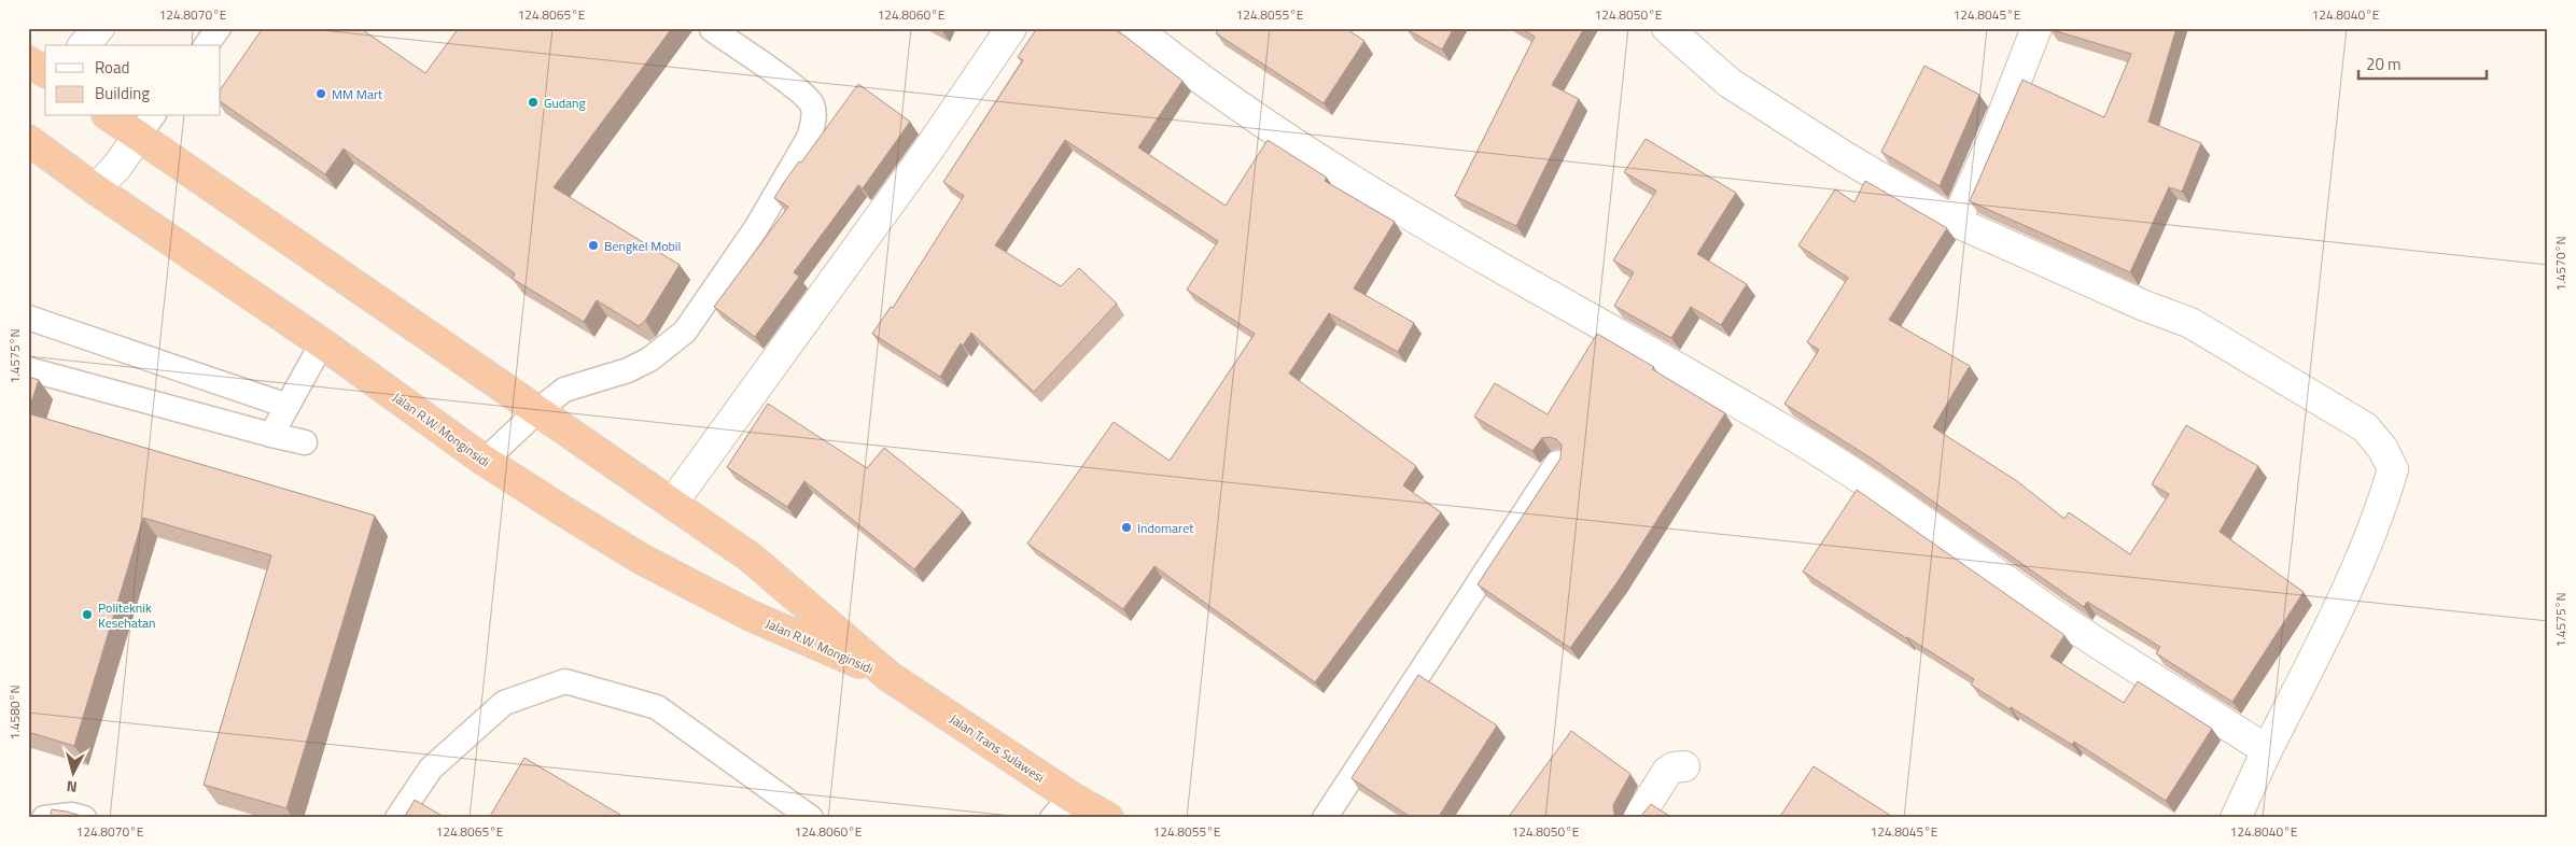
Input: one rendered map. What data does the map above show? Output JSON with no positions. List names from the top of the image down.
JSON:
{
  "streets": {
    "highway": ["Jalan R.W. Monginsidi", "Jalan Trans Sulawesi"]
  },
  "crossings": [
    ["Jalan R.W. Monginsidi", "Jalan Trans Sulawesi"]
  ],
  "places": [
    "MM Mart",
    "Gudang",
    "Bengkel Mobil",
    "Indomaret",
    "Politeknik Kesehatan"
  ],
  "legend": ["Road", "Building"],
  "scale_bar": "20 m",
  "north": "bottom",
  "coordinates": [
    "124.8070°E",
    "124.8065°E",
    "124.8060°E",
    "124.8055°E",
    "124.8050°E",
    "124.8045°E",
    "124.8040°E",
    "1.4570°N",
    "1.4575°N",
    "1.4580°N"
  ]
}
